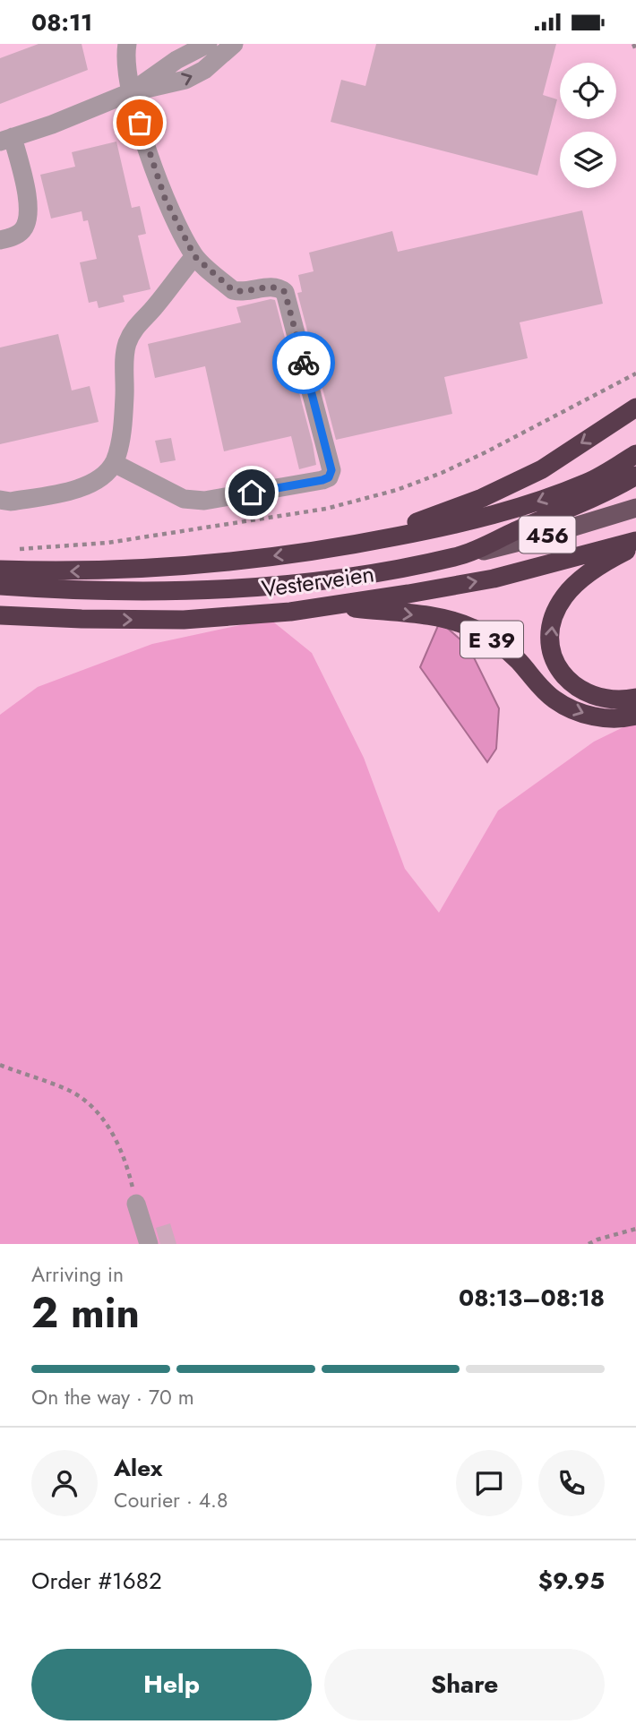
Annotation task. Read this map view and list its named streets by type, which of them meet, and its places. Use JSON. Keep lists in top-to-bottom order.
{
  "streets": {
    "highway": ["Vesterveien", "E 39"],
    "main road": ["456"]
  },
  "crossings": [
    ["Vesterveien", "E 39"]
  ],
  "page": {
    "status": "08:11",
    "heading": ["2 min", "Arriving in", "08:13–08:18"],
    "panel": [
      "Alex",
      "Courier · 4.8",
      "Order #1682",
      "$9.95"
    ],
    "bar": "On the way · 70 m",
    "buttons": ["Help", "Share"]
  }
}
